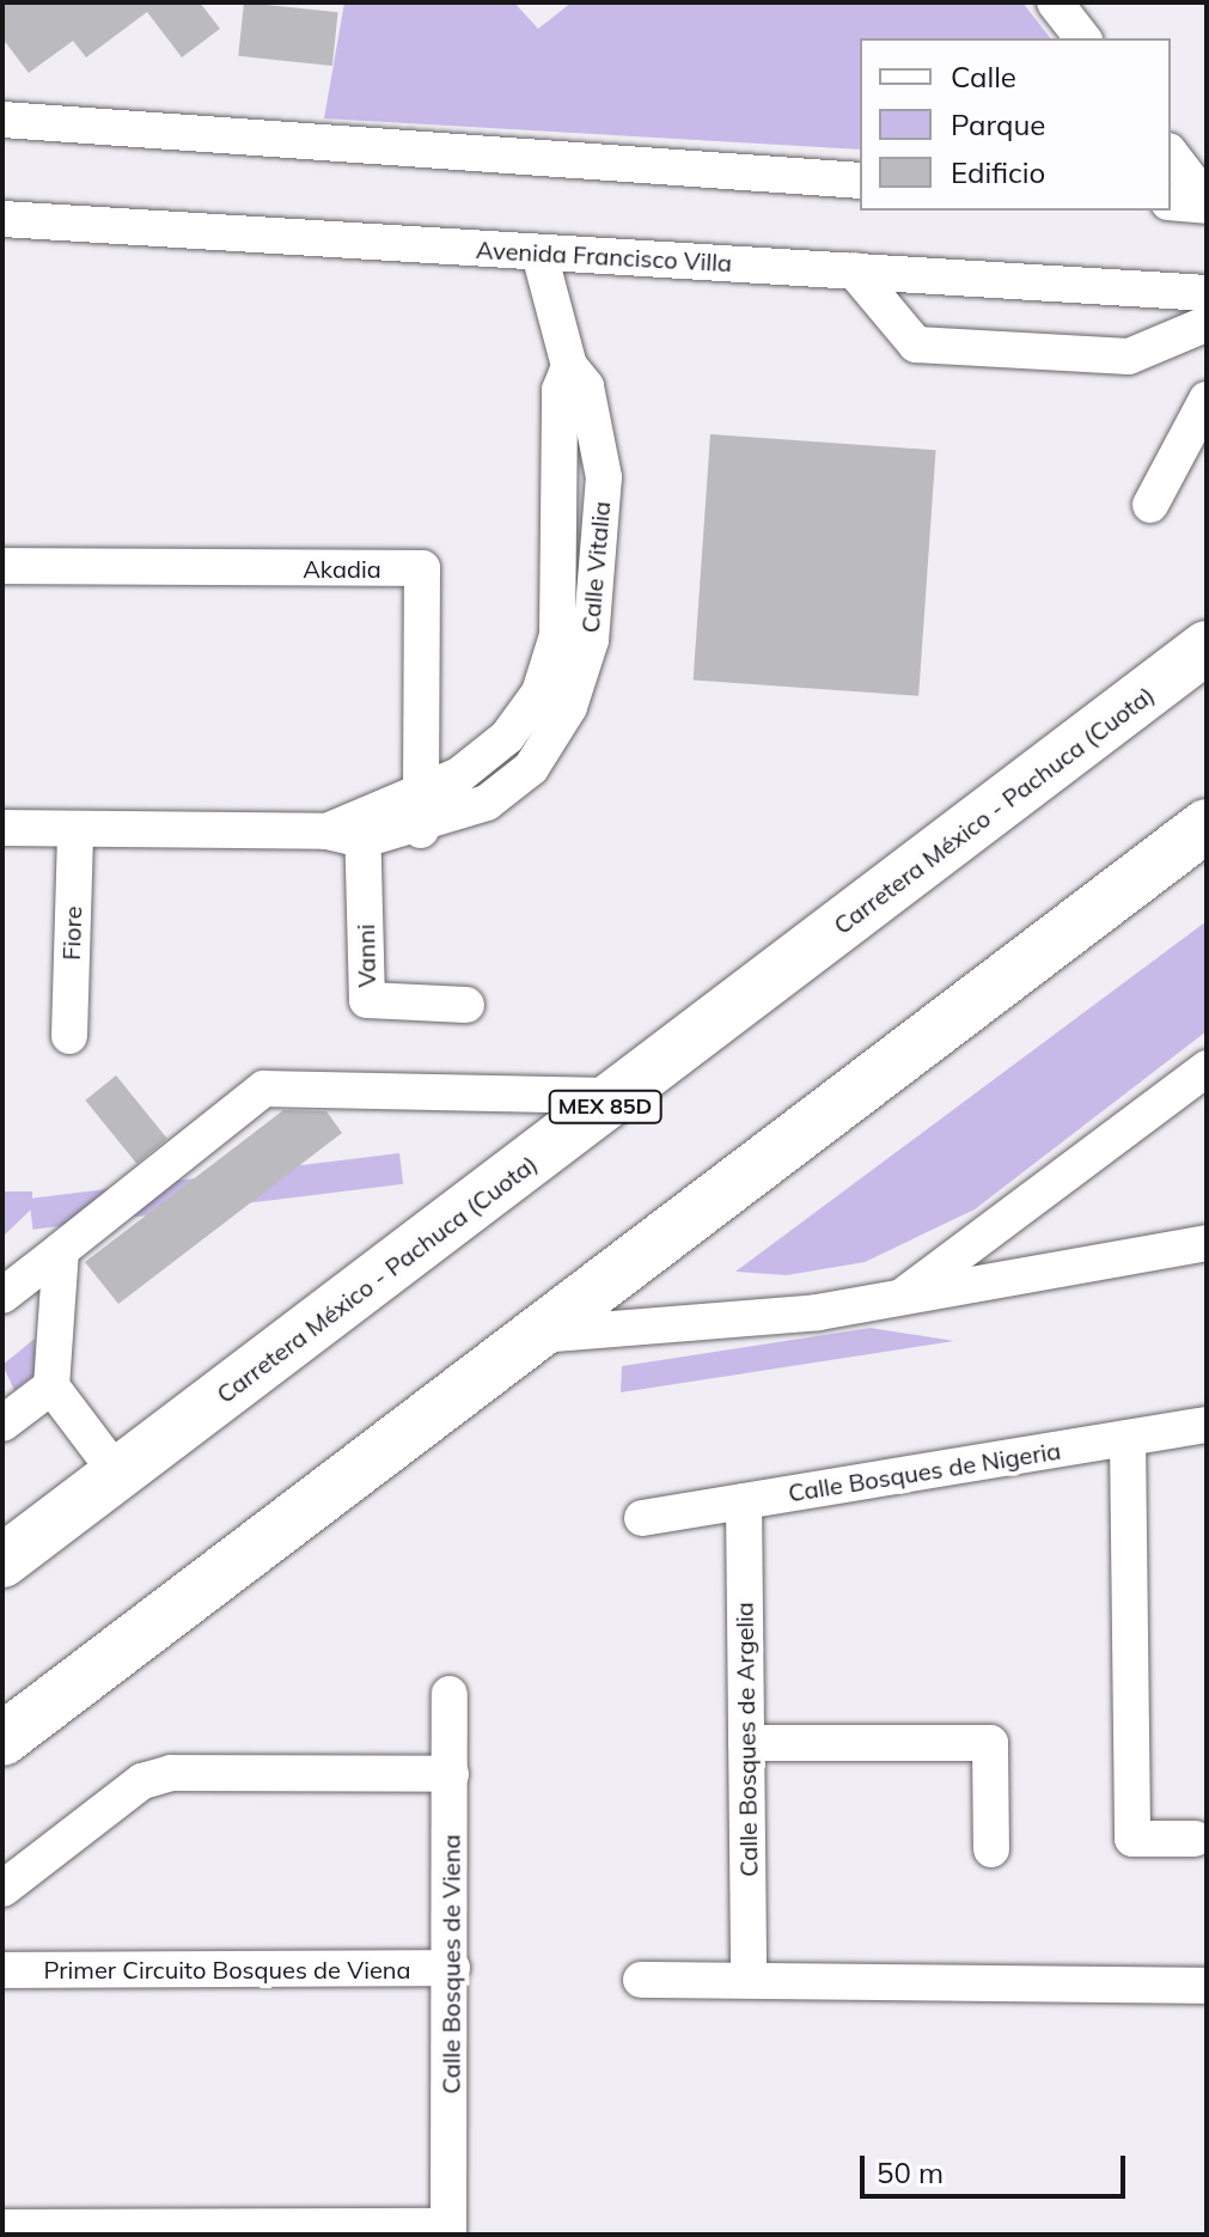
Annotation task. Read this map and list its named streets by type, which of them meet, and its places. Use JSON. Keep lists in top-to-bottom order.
{
  "streets": {
    "highway": ["Carretera México - Pachuca (Cuota)", "MEX 85D"],
    "street": [
      "Avenida Francisco Villa",
      "Calle Vitalia",
      "Akadia",
      "Fiore",
      "Vanni",
      "Calle Bosques de Nigeria",
      "Calle Bosques de Argelia",
      "Calle Bosques de Viena",
      "Primer Circuito Bosques de Viena"
    ]
  },
  "crossings": [
    ["Avenida Francisco Villa", "Calle Vitalia"],
    ["Calle Vitalia", "Akadia"],
    ["Calle Vitalia", "Fiore"],
    ["Calle Vitalia", "Vanni"],
    ["Calle Bosques de Nigeria", "Calle Bosques de Argelia"],
    ["Calle Bosques de Viena", "Primer Circuito Bosques de Viena"]
  ],
  "legend": ["Calle", "Parque", "Edificio"],
  "scale_bar": "50 m"
}
